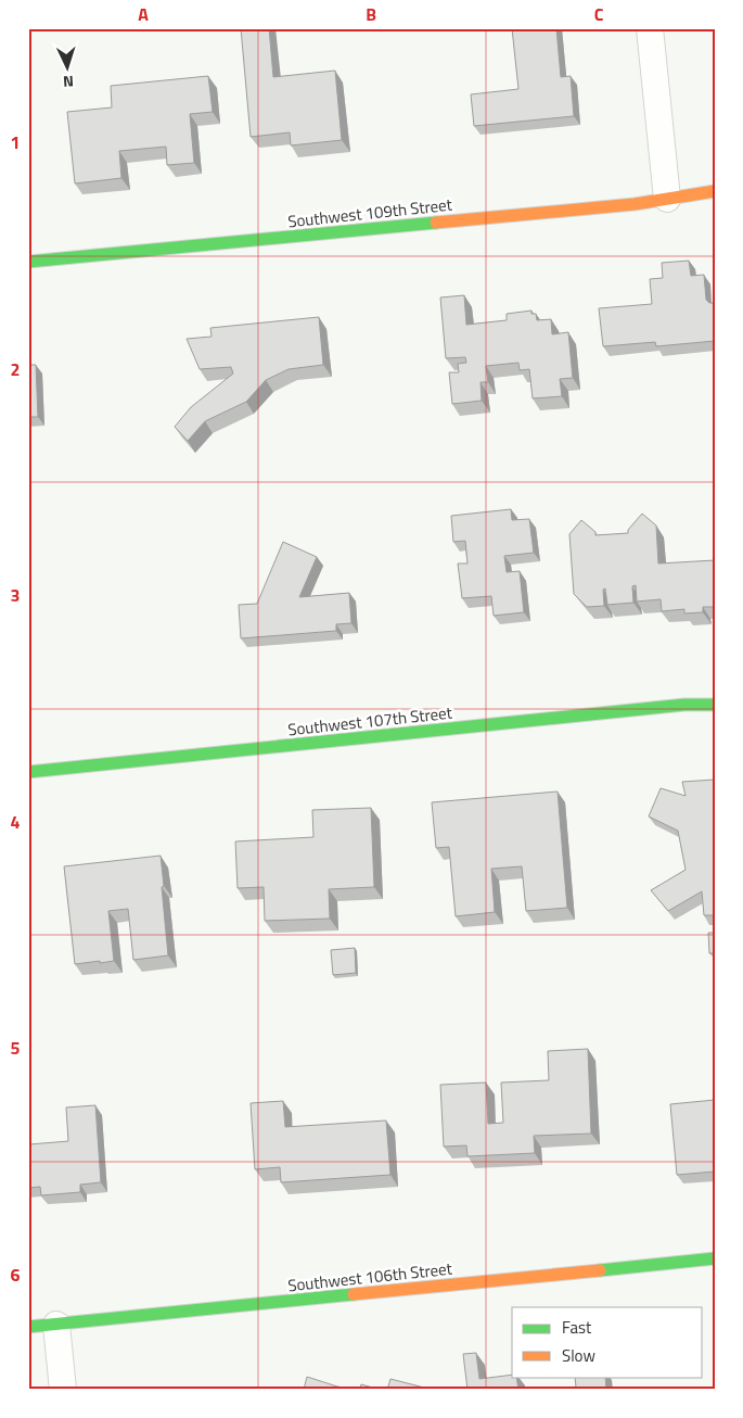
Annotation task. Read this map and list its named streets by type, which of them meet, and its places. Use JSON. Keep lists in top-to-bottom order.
{
  "streets": {
    "street": ["Southwest 109th Street", "Southwest 107th Street", "Southwest 106th Street"]
  },
  "legend": ["Fast", "Slow"],
  "north": "bottom",
  "grid": {
    "columns": ["A", "B", "C"],
    "rows": [
      "1",
      "2",
      "3",
      "4",
      "5",
      "6"
    ]
  }
}
